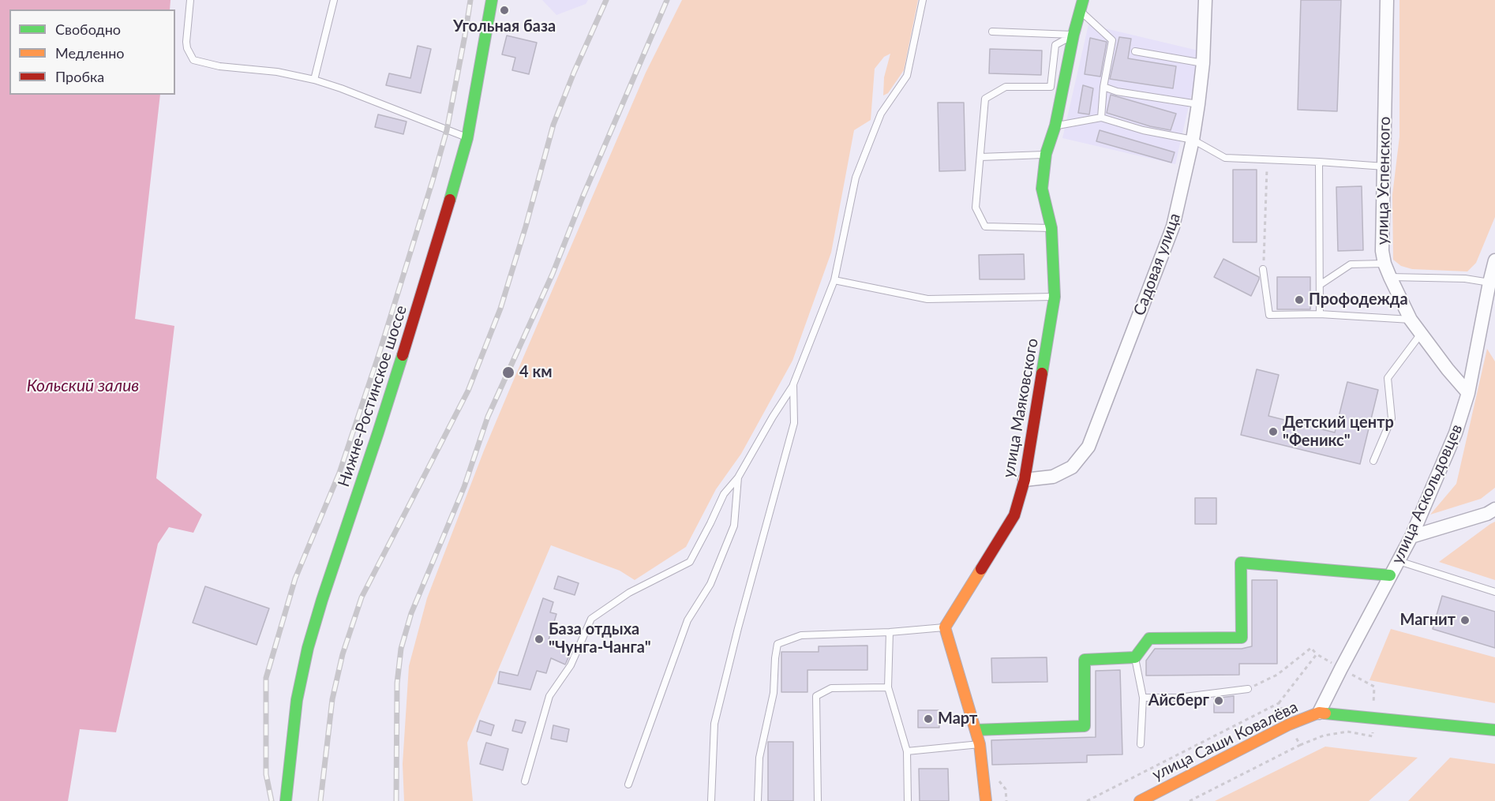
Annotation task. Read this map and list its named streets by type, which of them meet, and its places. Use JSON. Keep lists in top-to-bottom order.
{
  "streets": {
    "street": [
      "улица Успенского",
      "Садовая улица",
      "Нижне-Ростинское шоссе",
      "улица Маяковского",
      "улица Аскольдовцев",
      "улица Саши Ковалёва"
    ]
  },
  "crossings": [
    ["улица Успенского", "улица Аскольдовцев"],
    ["Садовая улица", "улица Маяковского"],
    ["улица Аскольдовцев", "улица Саши Ковалёва"]
  ],
  "water": ["Кольский залив"],
  "places": [
    "Угольная база",
    "Профодежда",
    "4 км",
    "Детский центр \"Феникс\"",
    "Магнит",
    "База отдыха \"Чунга-Чанга\"",
    "Айсберг",
    "Март"
  ],
  "legend": ["Свободно", "Медленно", "Пробка"]
}
